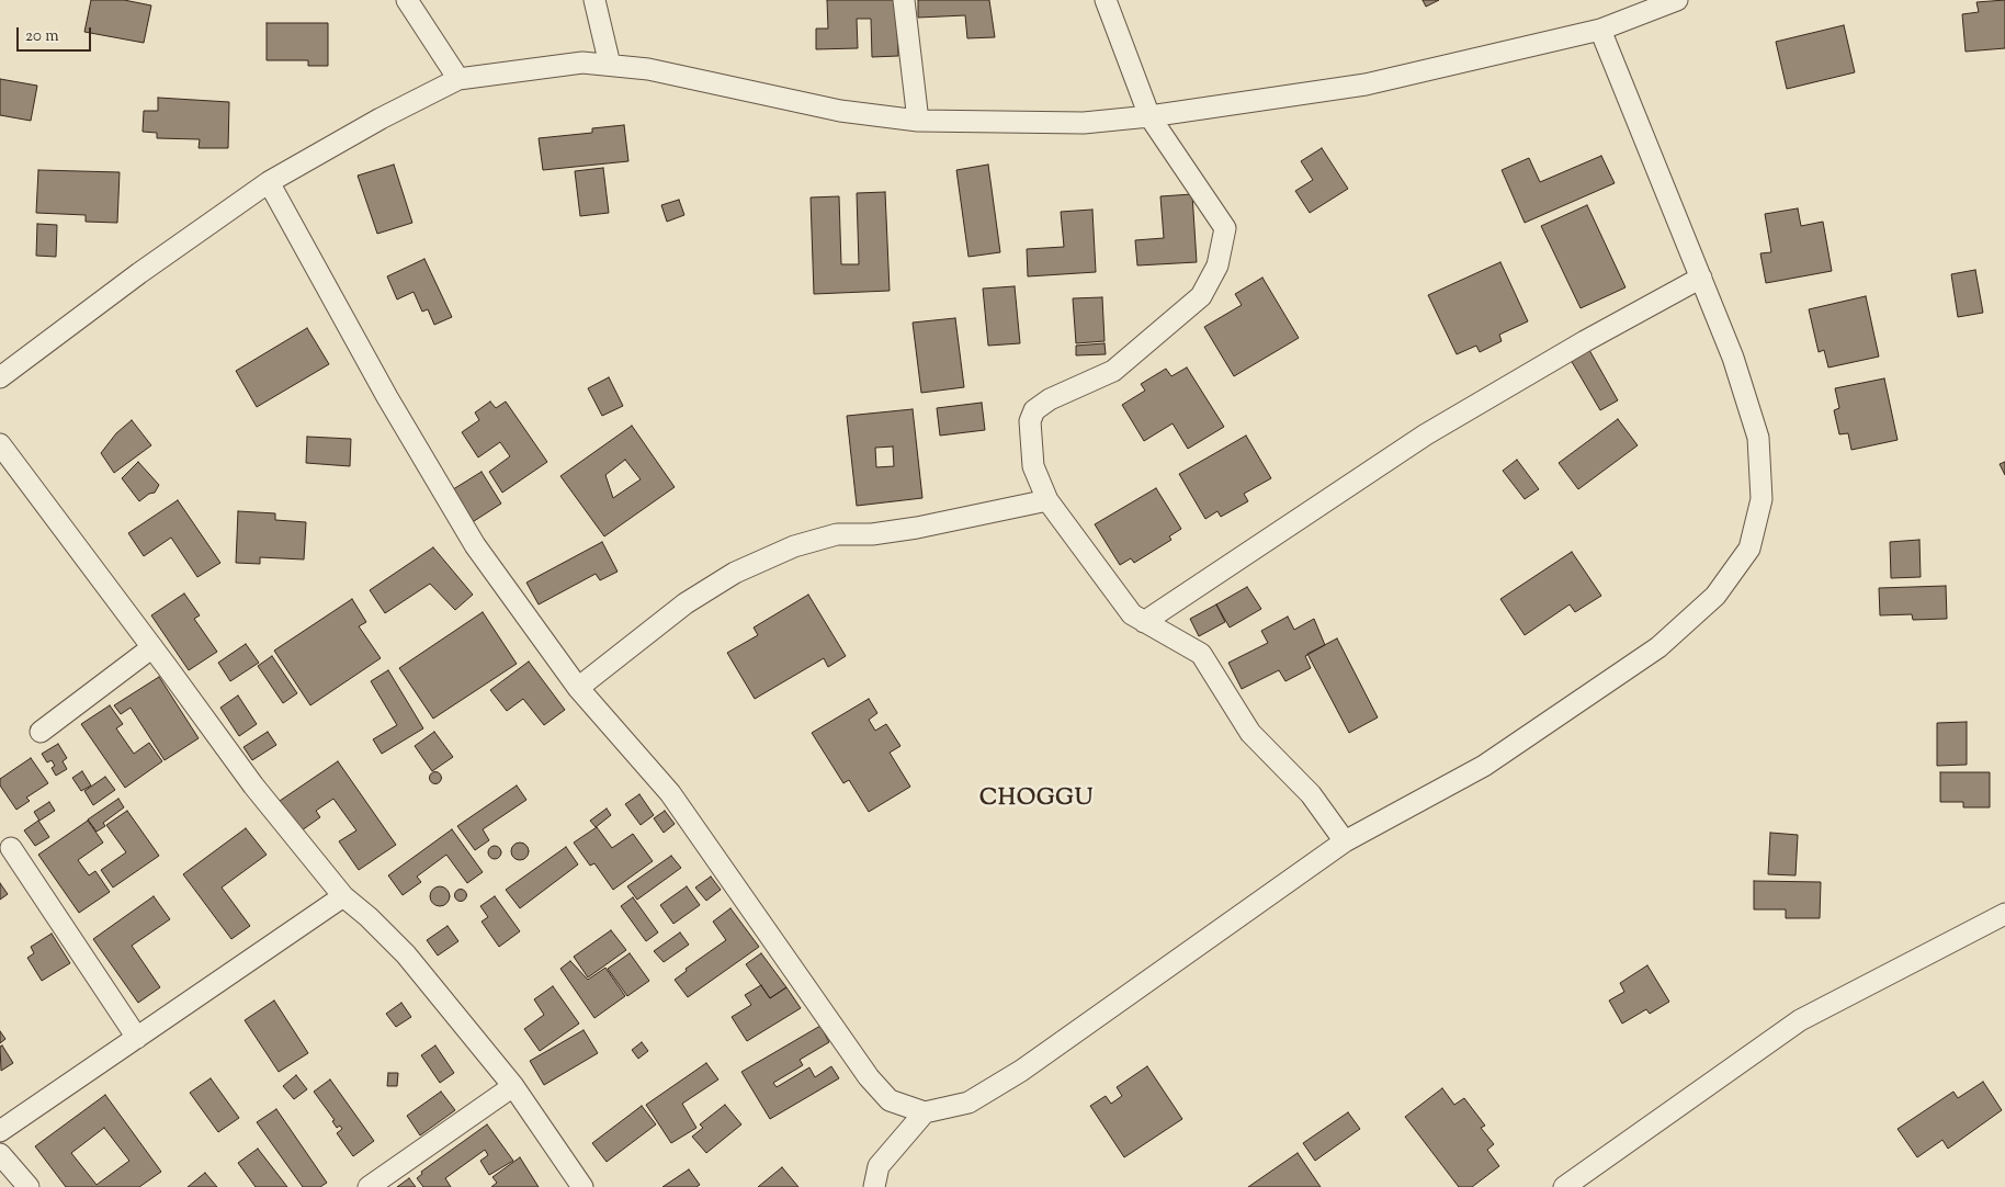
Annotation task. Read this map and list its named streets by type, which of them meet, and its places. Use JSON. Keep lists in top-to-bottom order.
{
  "districts": ["CHOGGU"],
  "scale_bar": "20 m"
}
